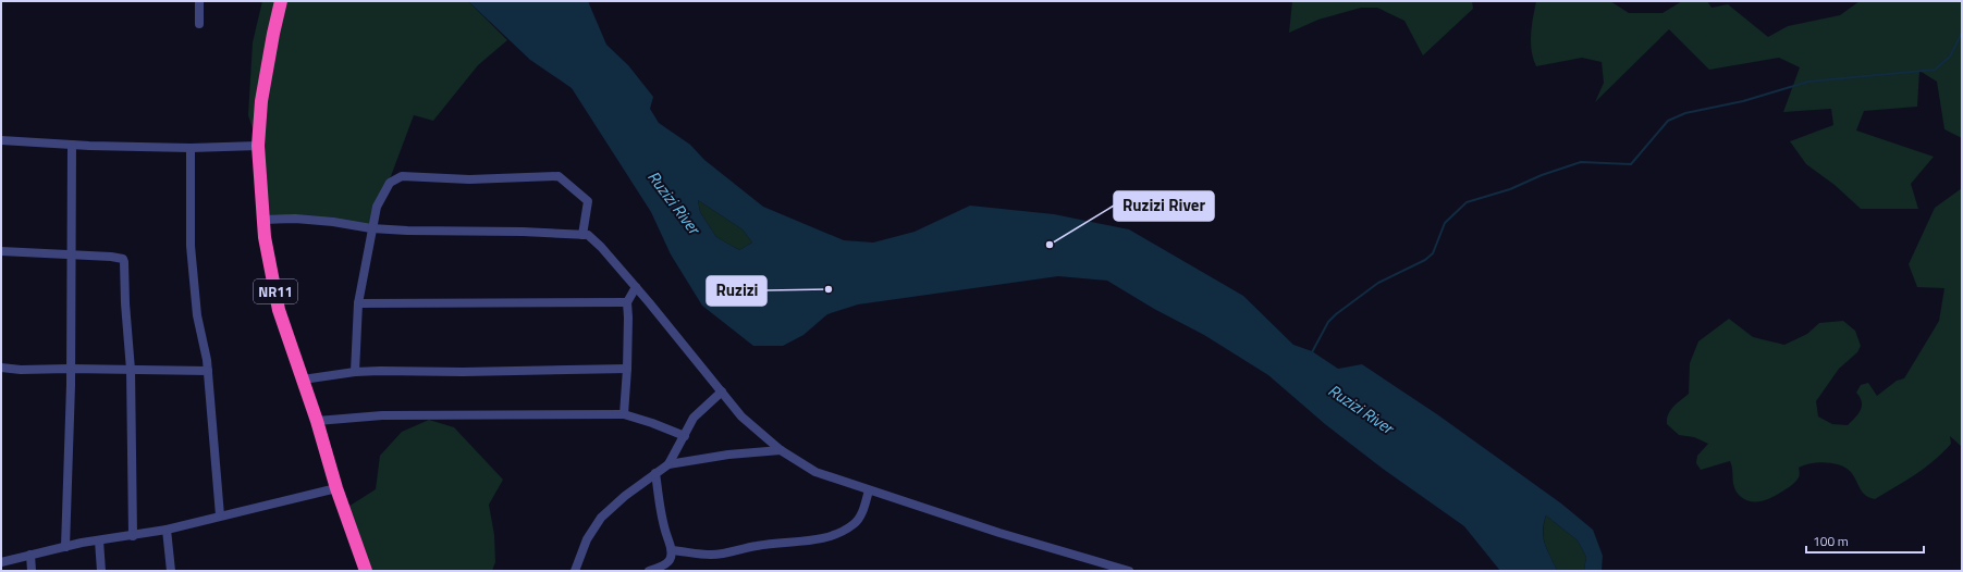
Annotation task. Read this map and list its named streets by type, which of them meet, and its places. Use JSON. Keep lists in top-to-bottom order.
{
  "streets": {
    "highway": ["NR11"]
  },
  "water": ["Ruzizi River"],
  "places": ["Ruzizi River", "Ruzizi"],
  "scale_bar": "100 m"
}
